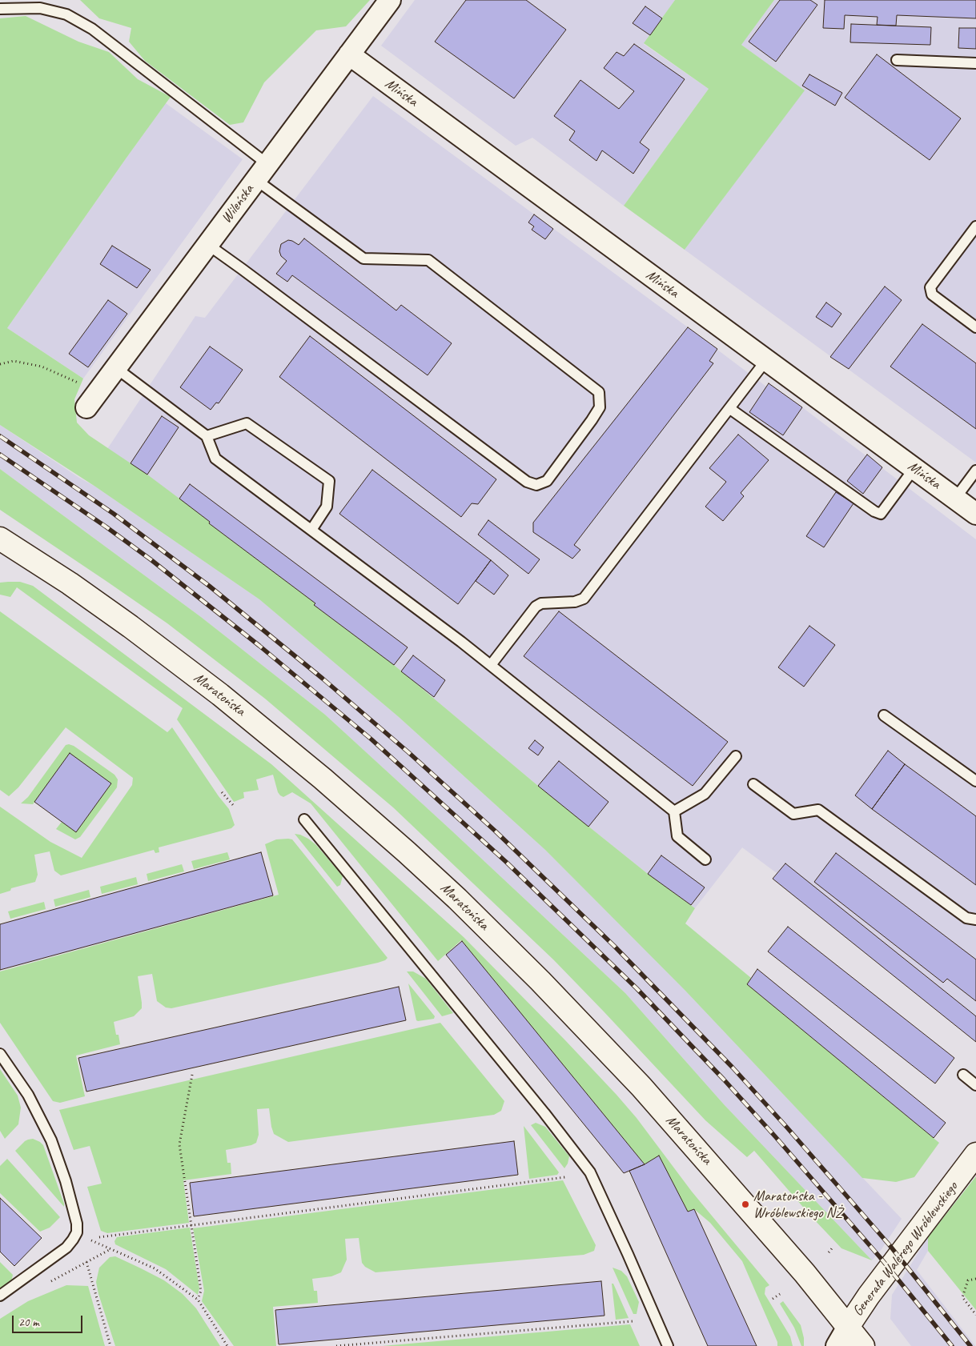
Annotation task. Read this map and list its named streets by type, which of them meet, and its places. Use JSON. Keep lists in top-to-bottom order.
{
  "streets": {
    "street": [
      "Mińska",
      "Wileńska",
      "Maratońska",
      "Generała Walerego Wróblewskiego"
    ]
  },
  "crossings": [
    ["Mińska", "Wileńska"],
    ["Maratońska", "Generała Walerego Wróblewskiego"]
  ],
  "places": ["Maratońska - Wróblewskiego NŻ"],
  "scale_bar": "20 m"
}
